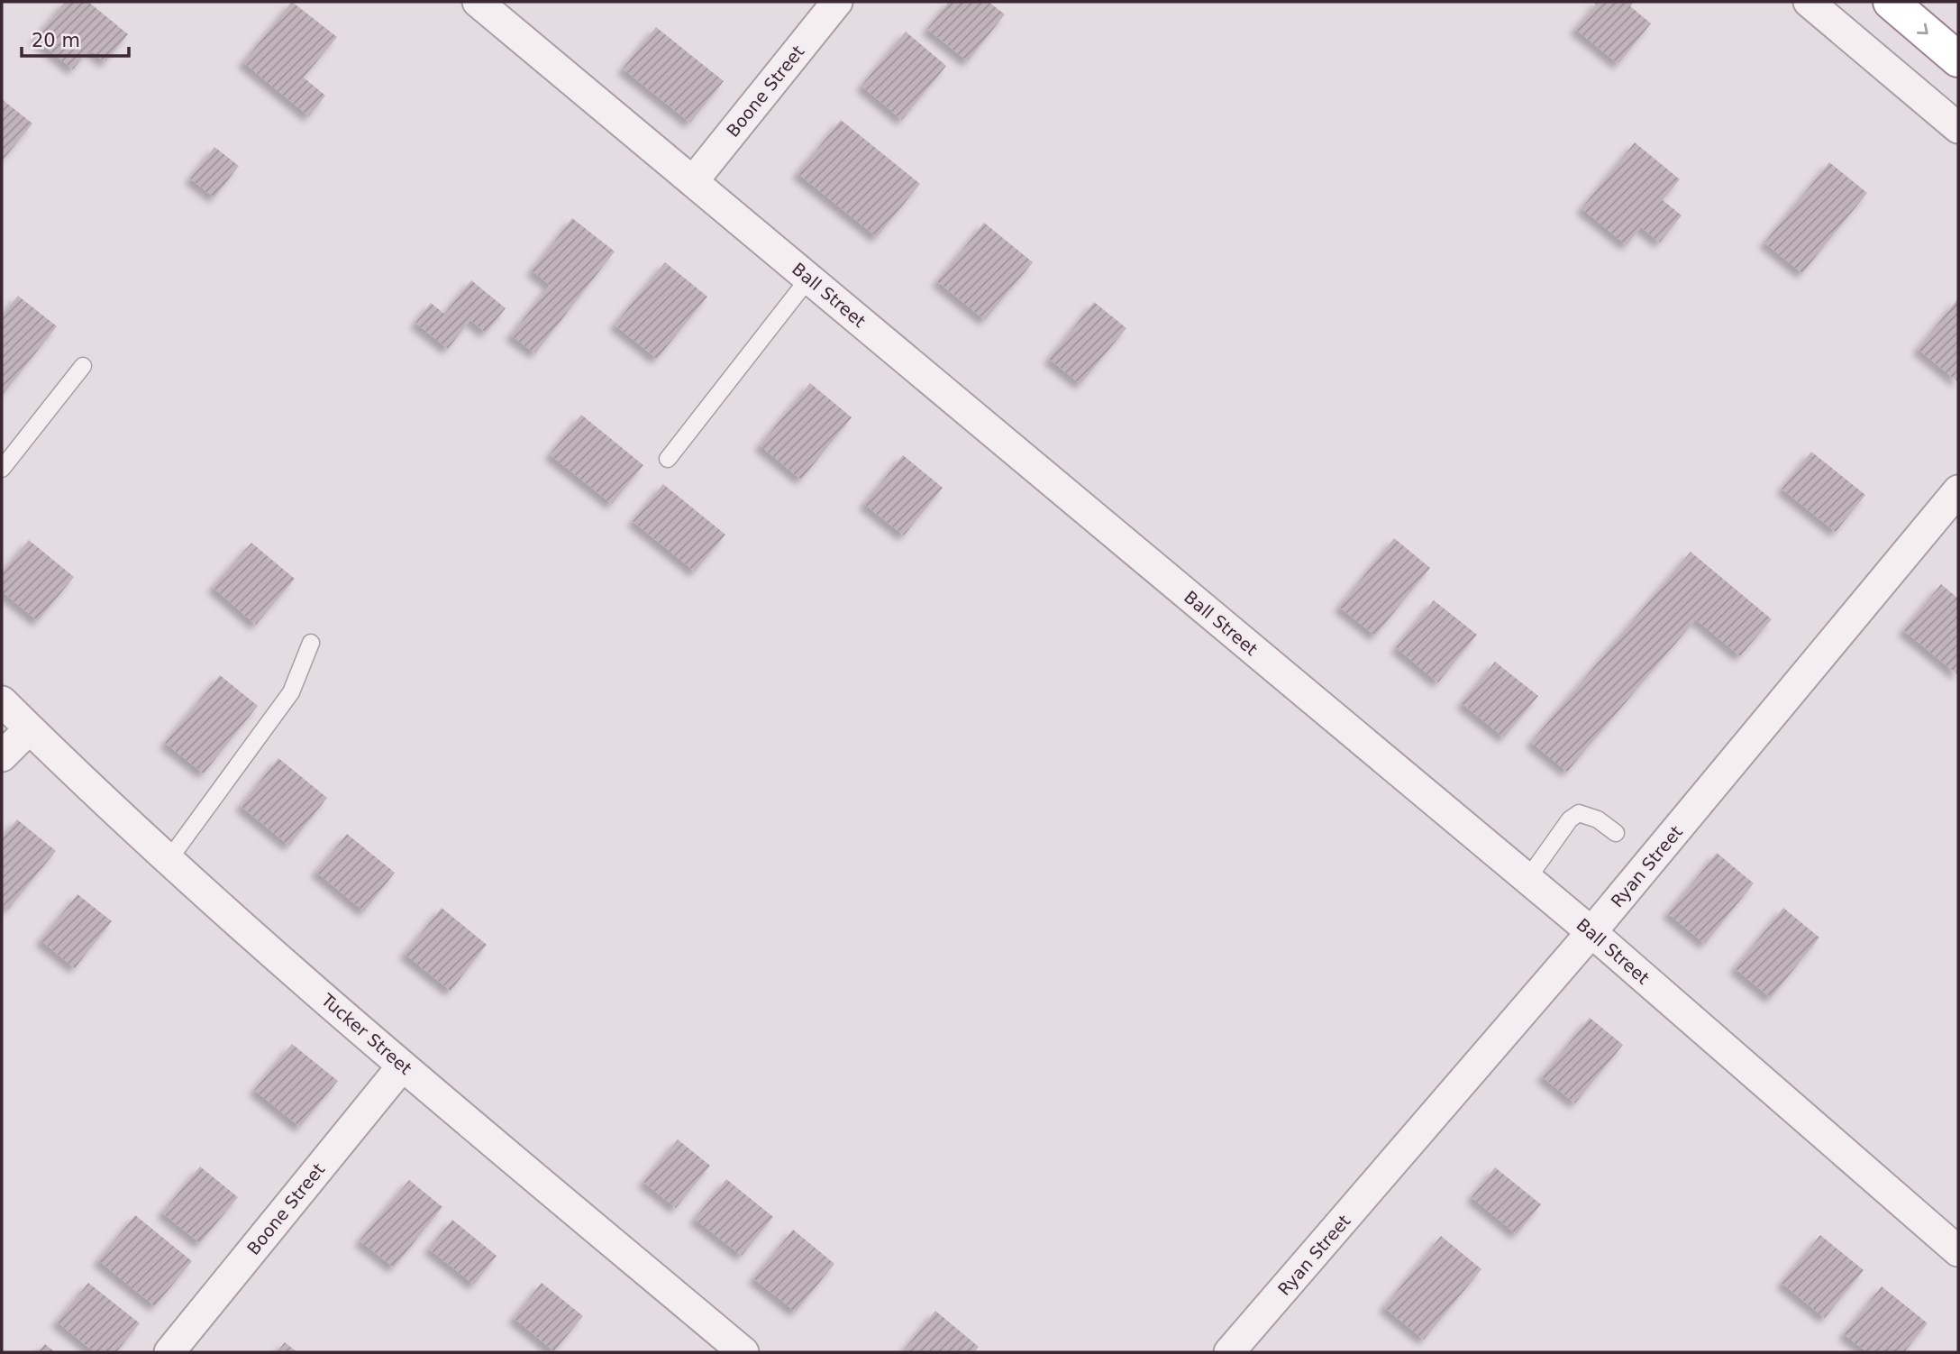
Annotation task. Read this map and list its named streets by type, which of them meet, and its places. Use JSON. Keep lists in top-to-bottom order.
{
  "streets": {
    "street": [
      "Boone Street",
      "Ball Street",
      "Ryan Street",
      "Tucker Street"
    ]
  },
  "crossings": [
    ["Boone Street", "Ball Street"],
    ["Boone Street", "Tucker Street"],
    ["Ball Street", "Ryan Street"]
  ],
  "scale_bar": "20 m"
}
